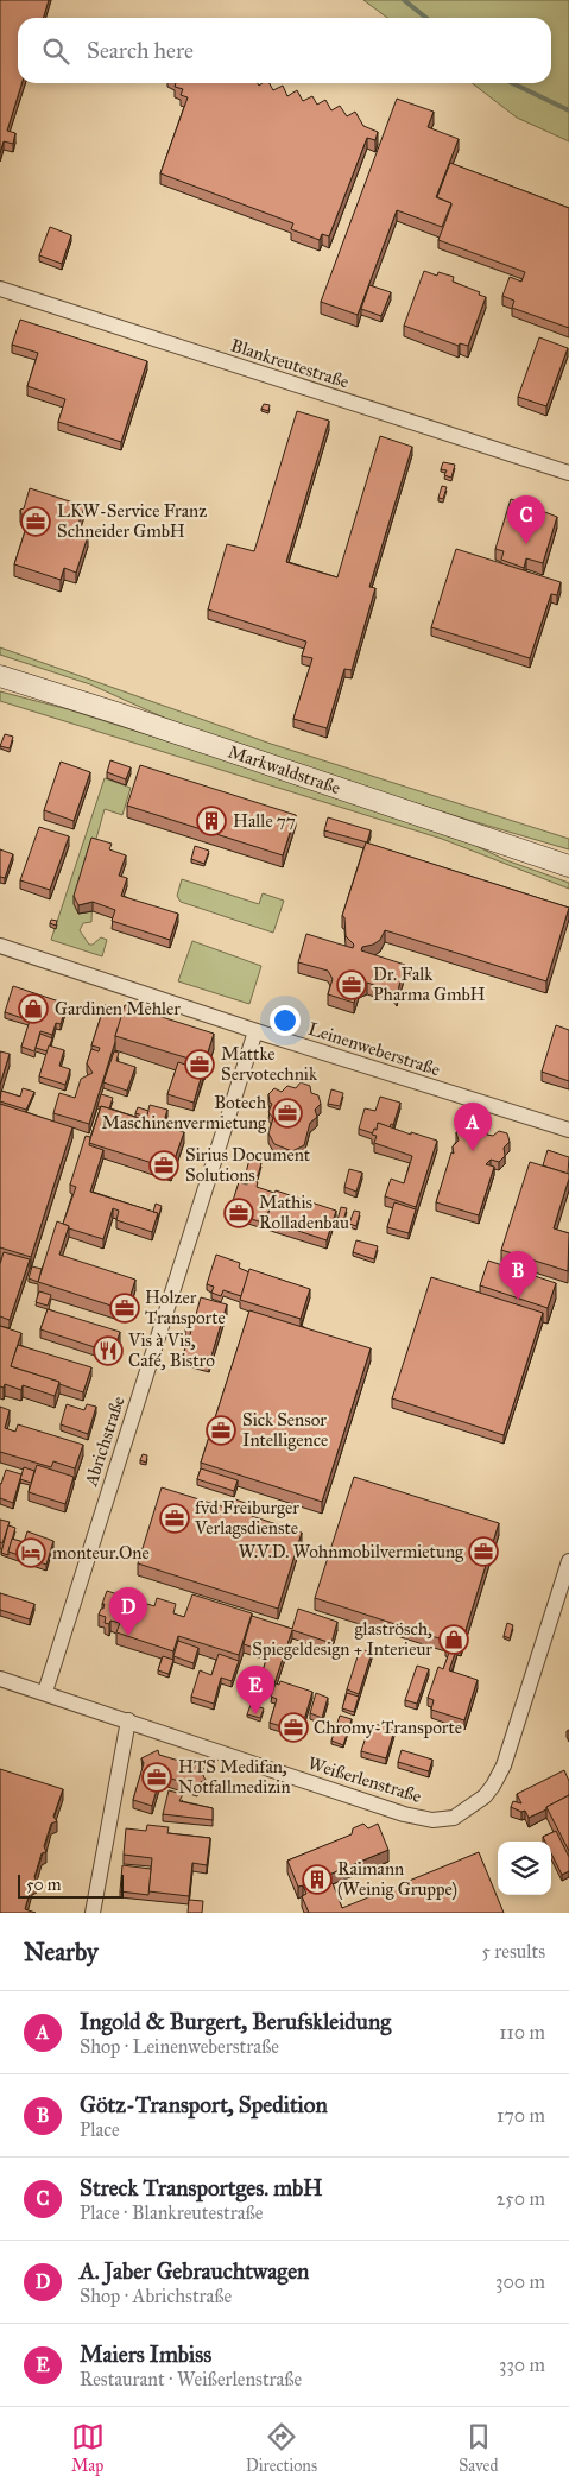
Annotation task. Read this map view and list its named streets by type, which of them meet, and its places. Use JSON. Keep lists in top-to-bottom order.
{
  "streets": {
    "main road": ["Markwaldstraße"],
    "street": [
      "Blankreutestraße",
      "Leinenweberstraße",
      "Abrichstraße",
      "Weißerlenstraße"
    ]
  },
  "crossings": [
    ["Leinenweberstraße", "Abrichstraße"],
    ["Abrichstraße", "Weißerlenstraße"]
  ],
  "places": {
    "office": [
      "LKW-Service Franz Schneider GmbH",
      "Dr. Falk Pharma GmbH",
      "Mattke Servotechnik",
      "Botech Maschinenvermietung",
      "Sirius Document Solutions",
      "Mathis Rolladenbau",
      "Holzer Transporte",
      "Sick Sensor Intelligence",
      "fvd Freiburger Verlagsdienste",
      "W.V.D. Wohnmobilvermietung",
      "Chromy-Transporte",
      "HTS Medifan, Notfallmedizin"
    ],
    "building": ["Halle 77", "Raimann (Weinig Gruppe)"],
    "shop": ["Gardinen Mehler", "glaströsch, Spiegeldesign + Interieur"],
    "restaurant": ["Vis à Vis, Café, Bistro"],
    "hotel": ["monteur.One"]
  },
  "scale_bar": "50 m",
  "page": {
    "search": "Search here",
    "pins": [
      "C",
      "A",
      "B",
      "D",
      "E"
    ],
    "scale": "50 m",
    "heading": ["Nearby", "5 results"],
    "list": [
      {
        "mark": "A",
        "name": "Ingold & Burgert, Berufskleidung",
        "note": "Shop · Leinenweberstraße",
        "value": "110 m"
      },
      {
        "mark": "B",
        "name": "Götz-Transport, Spedition",
        "note": "Place",
        "value": "170 m"
      },
      {
        "mark": "C",
        "name": "Streck Transportges. mbH",
        "note": "Place · Blankreutestraße",
        "value": "250 m"
      },
      {
        "mark": "D",
        "name": "A. Jaber Gebrauchtwagen",
        "note": "Shop · Abrichstraße",
        "value": "300 m"
      },
      {
        "mark": "E",
        "name": "Maiers Imbiss",
        "note": "Restaurant · Weißerlenstraße",
        "value": "330 m"
      }
    ],
    "nav": ["Map", "Directions", "Saved"]
  }
}
